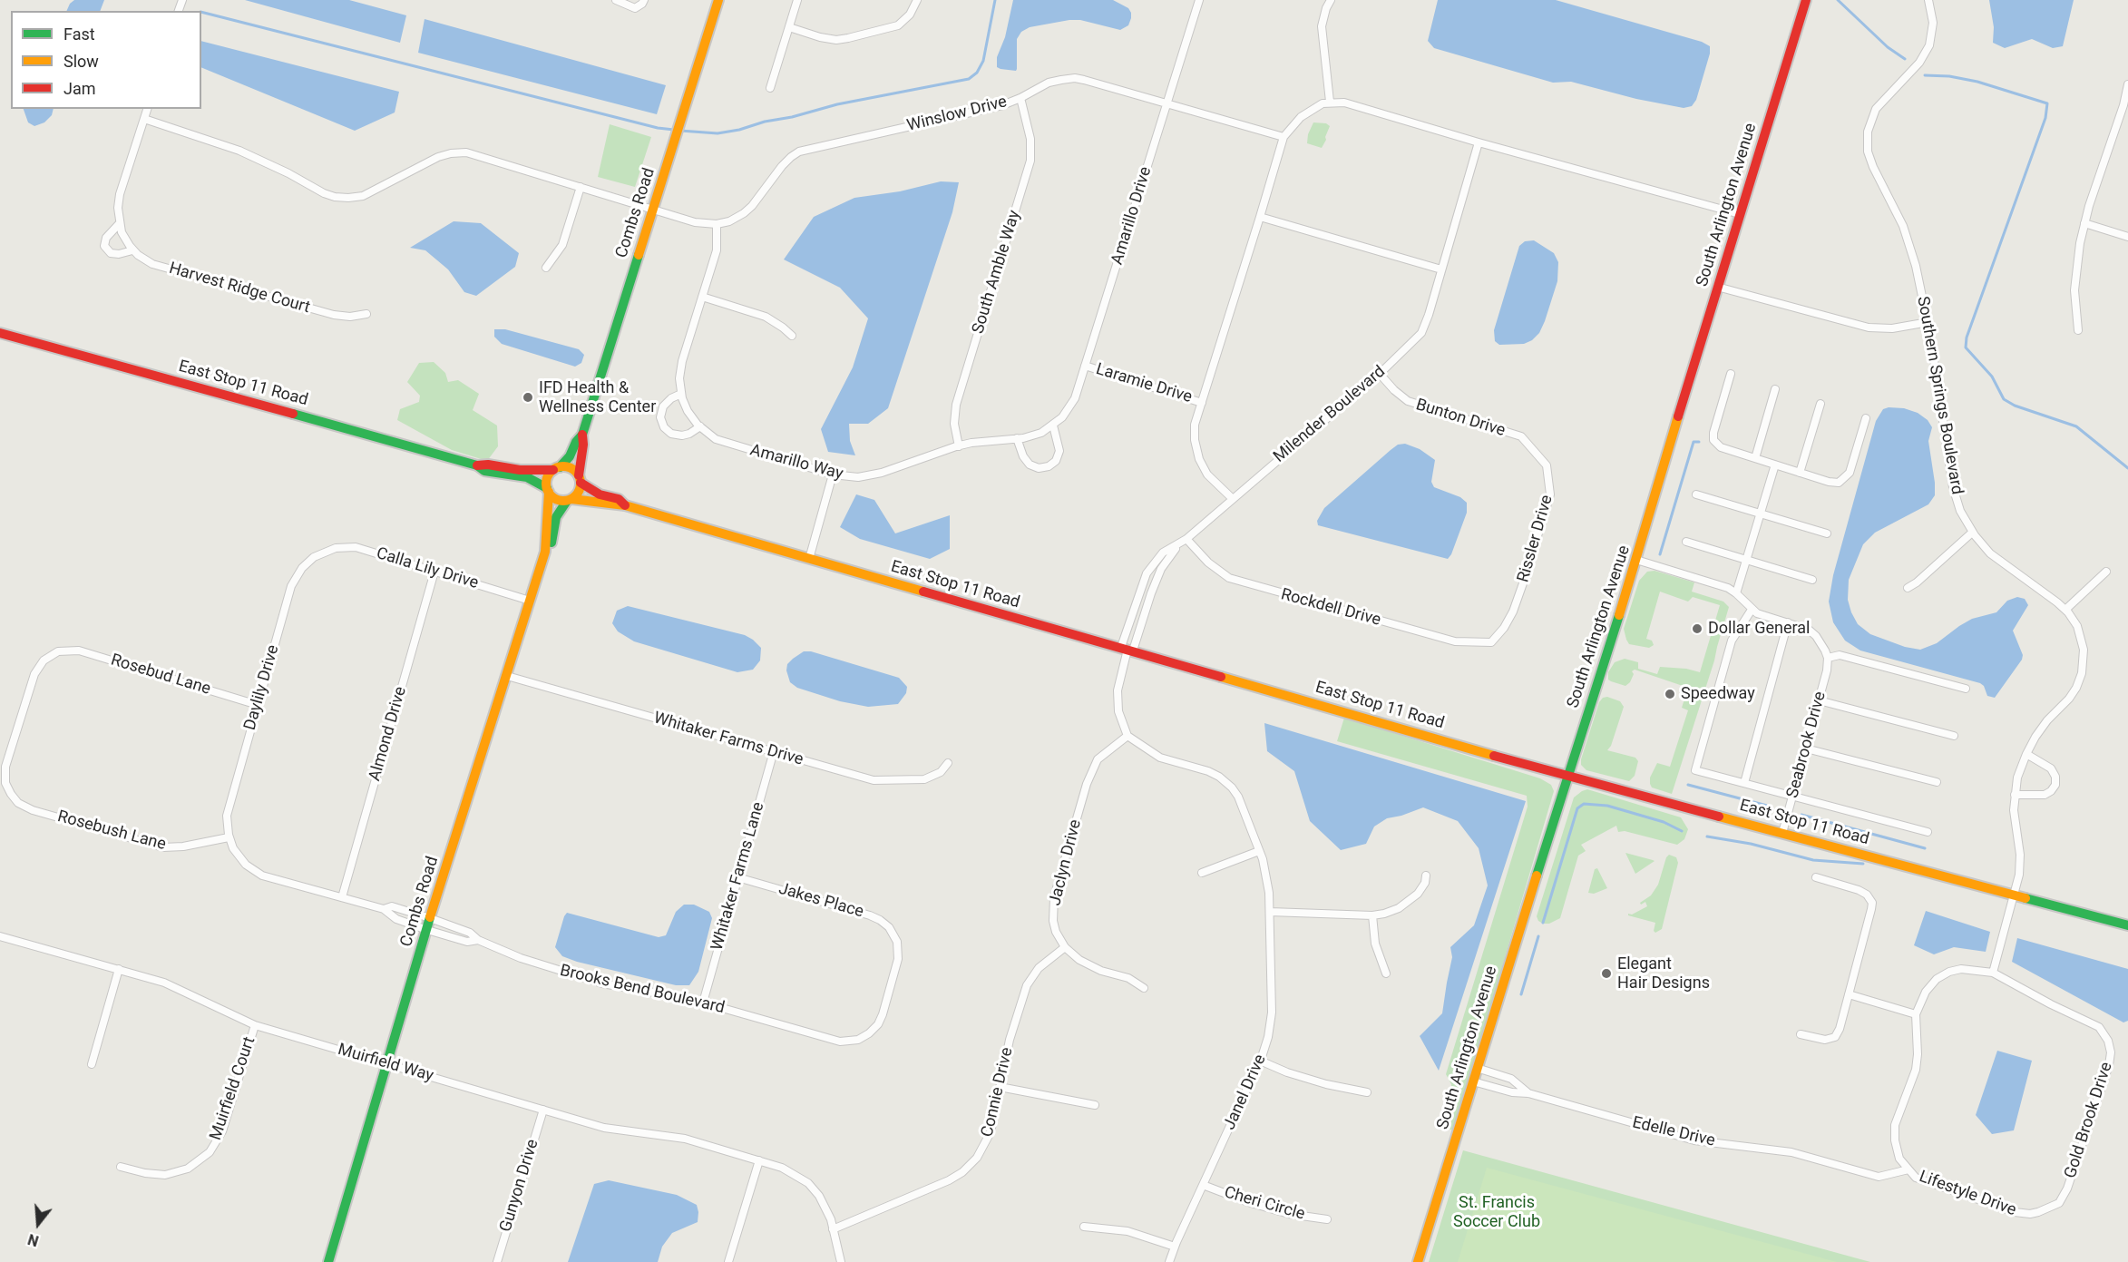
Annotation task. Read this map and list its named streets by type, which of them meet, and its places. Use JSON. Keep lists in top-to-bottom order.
{
  "streets": {
    "street": [
      "Winslow Drive",
      "South Arlington Avenue",
      "Combs Road",
      "Amarillo Drive",
      "South Amble Way",
      "Harvest Ridge Court",
      "East Stop 11 Road",
      "Laramie Drive",
      "Southern Springs Boulevard",
      "Milender Boulevard",
      "Bunton Drive",
      "Amarillo Way",
      "Rissler Drive",
      "Calla Lily Drive",
      "Rockdell Drive",
      "Rosebud Lane",
      "Daylily Drive",
      "Almond Drive",
      "Whitaker Farms Drive",
      "Seabrook Drive",
      "Rosebush Lane",
      "Jaclyn Drive",
      "Whitaker Farms Lane",
      "Jakes Place",
      "Brooks Bend Boulevard",
      "Muirfield Way",
      "Muirfield Court",
      "Connie Drive",
      "Janel Drive",
      "Gold Brook Drive",
      "Edelle Drive",
      "Gunyon Drive",
      "Lifestyle Drive",
      "Cheri Circle"
    ]
  },
  "crossings": [
    ["Winslow Drive", "Combs Road"],
    ["Winslow Drive", "Amarillo Drive"],
    ["Winslow Drive", "South Amble Way"],
    ["Winslow Drive", "Amarillo Way"],
    ["South Arlington Avenue", "East Stop 11 Road"],
    ["South Arlington Avenue", "Edelle Drive"],
    ["Combs Road", "East Stop 11 Road"],
    ["Combs Road", "Calla Lily Drive"],
    ["Combs Road", "Whitaker Farms Drive"],
    ["Combs Road", "Brooks Bend Boulevard"],
    ["Combs Road", "Muirfield Way"],
    ["Amarillo Drive", "Laramie Drive"],
    ["Amarillo Drive", "Amarillo Way"],
    ["South Amble Way", "Amarillo Way"],
    ["East Stop 11 Road", "Southern Springs Boulevard"],
    ["East Stop 11 Road", "Milender Boulevard"],
    ["East Stop 11 Road", "Seabrook Drive"],
    ["Southern Springs Boulevard", "Gold Brook Drive"],
    ["Milender Boulevard", "Bunton Drive"],
    ["Milender Boulevard", "Rockdell Drive"],
    ["Bunton Drive", "Rissler Drive"],
    ["Rissler Drive", "Rockdell Drive"],
    ["Calla Lily Drive", "Daylily Drive"],
    ["Calla Lily Drive", "Almond Drive"],
    ["Rosebud Lane", "Daylily Drive"],
    ["Rosebud Lane", "Rosebush Lane"],
    ["Daylily Drive", "Rosebush Lane"],
    ["Whitaker Farms Drive", "Whitaker Farms Lane"],
    ["Jaclyn Drive", "Connie Drive"],
    ["Whitaker Farms Lane", "Jakes Place"],
    ["Whitaker Farms Lane", "Brooks Bend Boulevard"],
    ["Jakes Place", "Brooks Bend Boulevard"],
    ["Muirfield Way", "Muirfield Court"],
    ["Muirfield Way", "Connie Drive"],
    ["Muirfield Way", "Gunyon Drive"],
    ["Janel Drive", "Cheri Circle"],
    ["Gold Brook Drive", "Lifestyle Drive"],
    ["Edelle Drive", "Lifestyle Drive"]
  ],
  "parks": ["St. Francis Soccer Club"],
  "places": [
    "IFD Health & Wellness Center",
    "Dollar General",
    "Speedway",
    "Elegant Hair Designs"
  ],
  "legend": ["Fast", "Slow", "Jam"],
  "north": "bottom"
}
